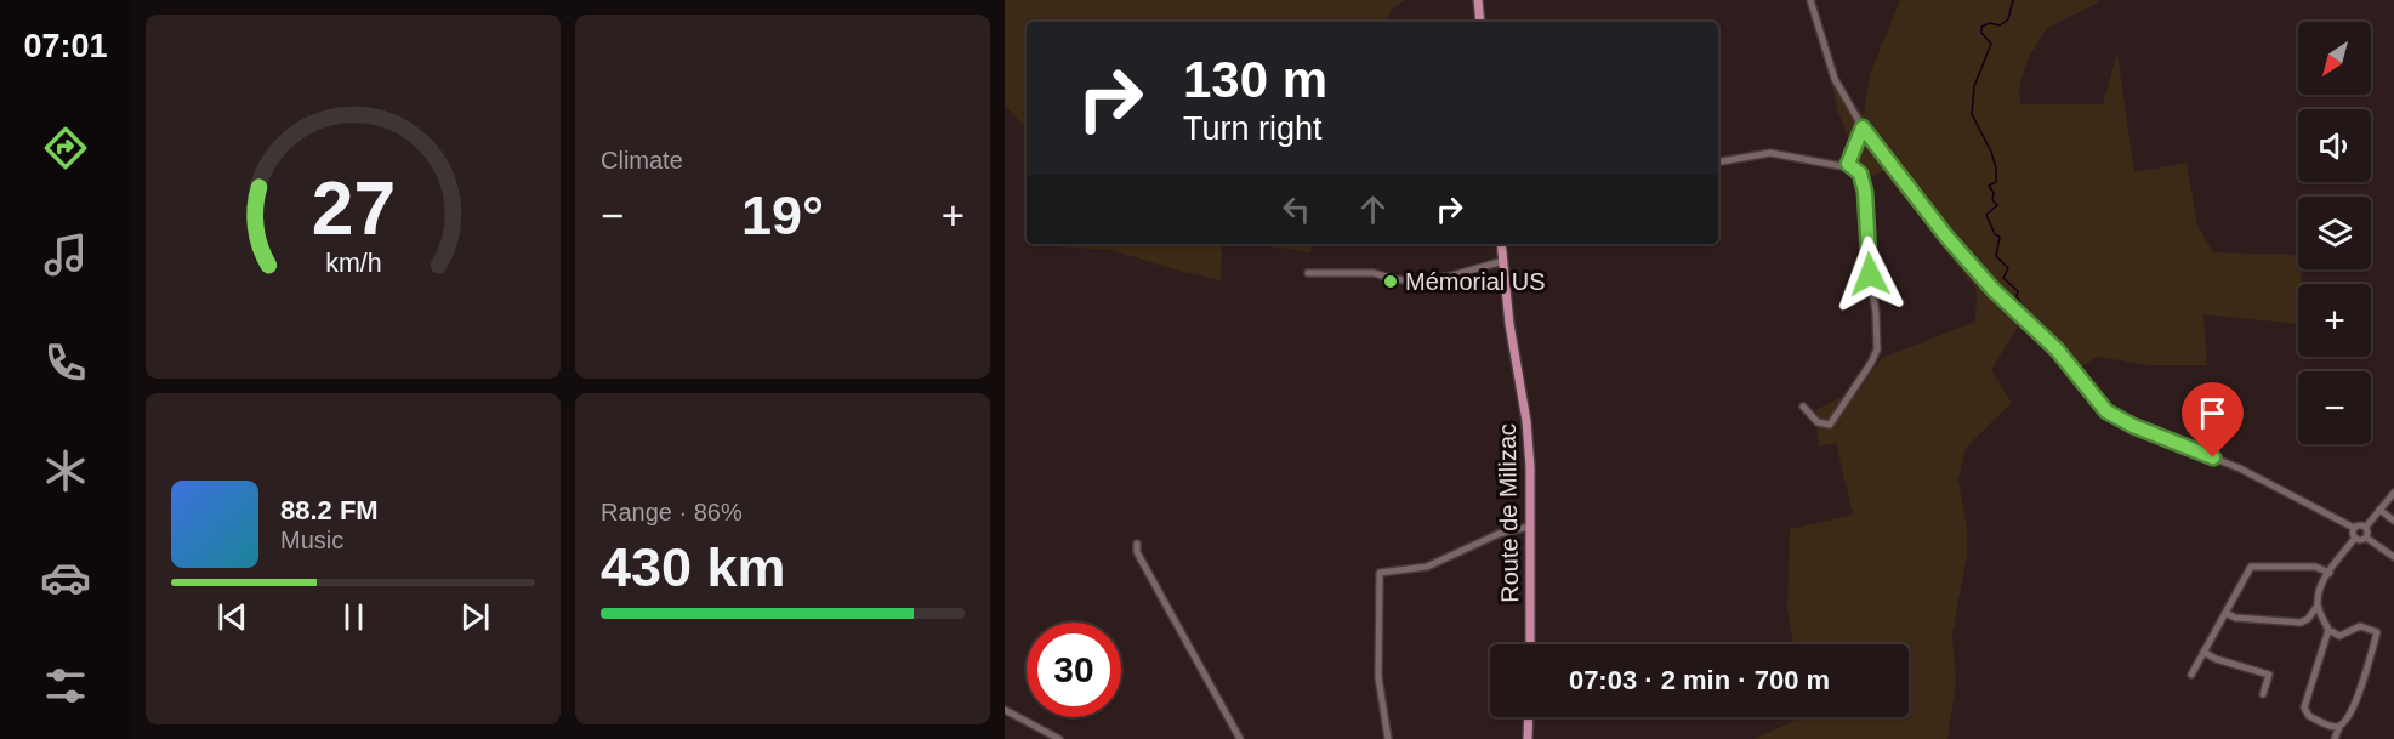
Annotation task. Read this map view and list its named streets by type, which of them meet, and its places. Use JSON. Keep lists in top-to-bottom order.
{
  "streets": {
    "main road": ["Route de Milizac"]
  },
  "places": ["Mémorial US"],
  "north": "bottom left",
  "page": {
    "tabs": "07:01",
    "tile": [
      "Climate",
      ["Range · 86%", "430 km"]
    ],
    "map_buttons": ["+", "−"],
    "turn": ["130 m", "Turn right"],
    "heat": ["−", "19°", "+"],
    "song": ["88.2 FM", "Music"],
    "limit": "30",
    "trip": "07:03 · 2 min · 700 m",
    "gauge": ["27", "km/h"]
  }
}
